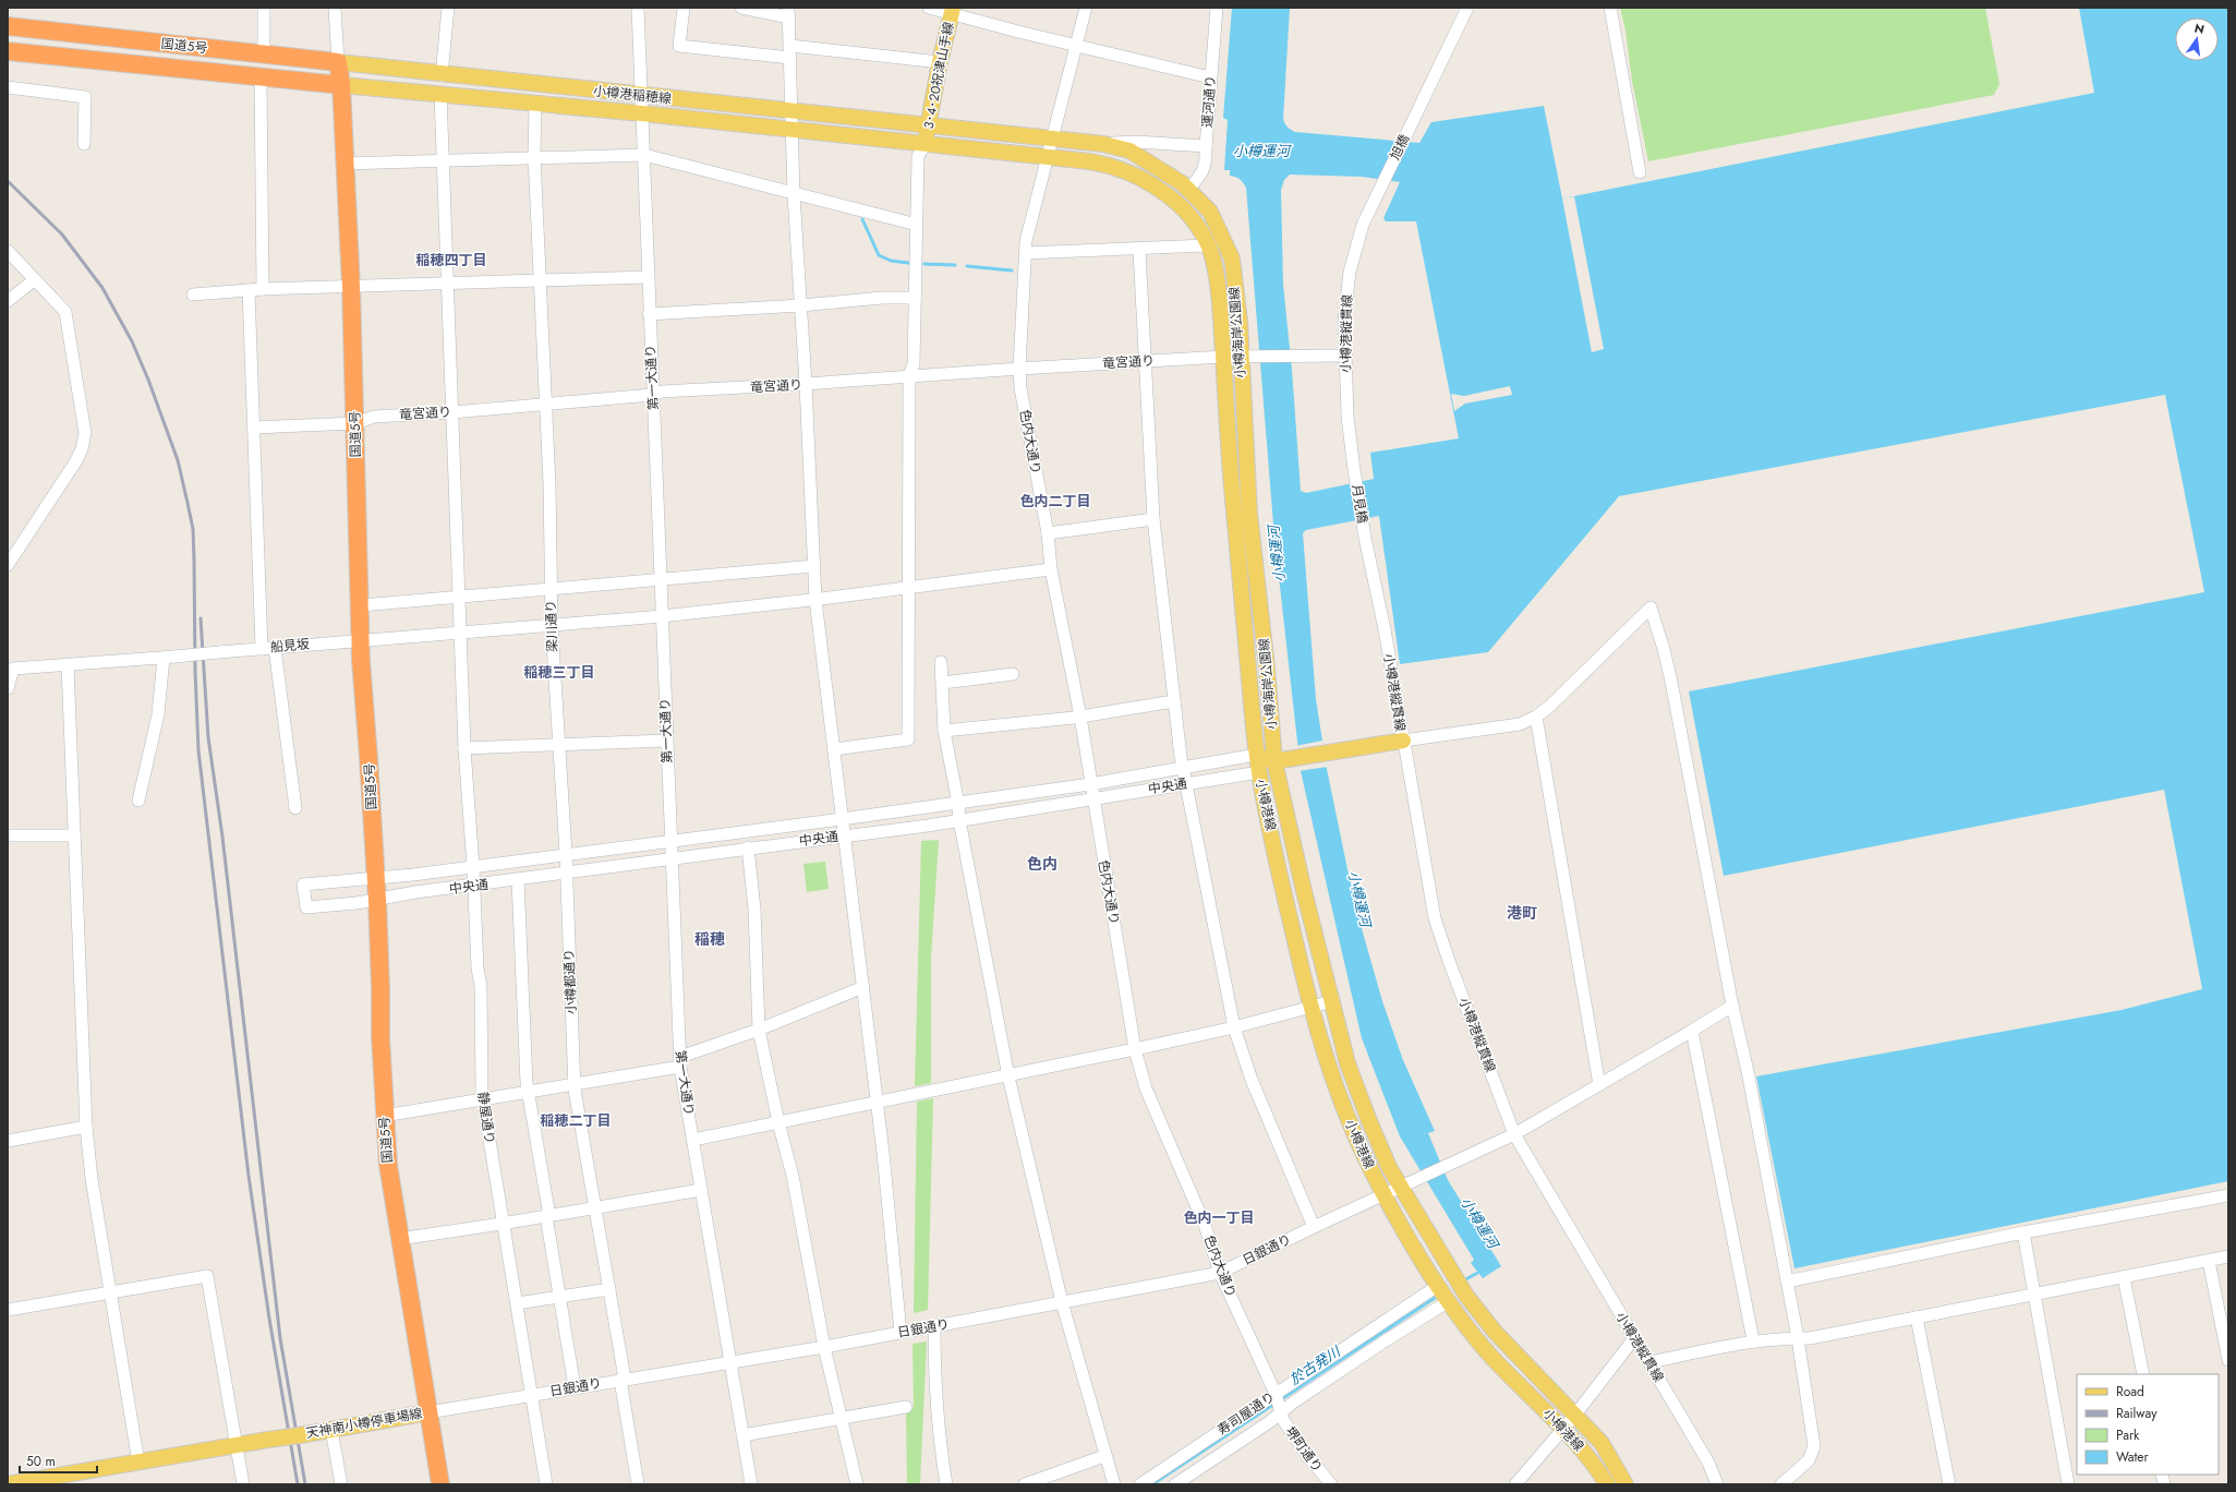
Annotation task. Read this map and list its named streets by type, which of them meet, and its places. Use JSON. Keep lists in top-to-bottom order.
{
  "streets": {
    "highway": ["国道5号"],
    "main road": [
      "3･4･20祝津山手線",
      "小樽港稲穂線",
      "小樽海岸公園線",
      "小樽港線",
      "天神南小樽停車場線"
    ],
    "street": [
      "運河通り",
      "旭橋",
      "小樽港縦貫線",
      "竜宮通り",
      "第一大通り",
      "色内大通り",
      "月見橋",
      "梁川通り",
      "船見坂",
      "中央通",
      "小樽都通り",
      "静屋通り",
      "日銀通り",
      "寿司屋通り",
      "堺町通り"
    ]
  },
  "crossings": [
    ["国道5号", "小樽港稲穂線"],
    ["国道5号", "竜宮通り"],
    ["国道5号", "船見坂"],
    ["国道5号", "中央通"],
    ["国道5号", "日銀通り"],
    ["国道5号", "天神南小樽停車場線"],
    ["3･4･20祝津山手線", "小樽港稲穂線"],
    ["3･4･20祝津山手線", "小樽海岸公園線"],
    ["小樽港稲穂線", "小樽海岸公園線"],
    ["小樽港稲穂線", "第一大通り"],
    ["小樽港稲穂線", "梁川通り"],
    ["小樽港稲穂線", "静屋通り"],
    ["運河通り", "小樽海岸公園線"],
    ["旭橋", "小樽港縦貫線"],
    ["小樽海岸公園線", "竜宮通り"],
    ["小樽海岸公園線", "色内大通り"],
    ["小樽海岸公園線", "中央通"],
    ["小樽海岸公園線", "小樽港線"],
    ["小樽港縦貫線", "竜宮通り"],
    ["小樽港縦貫線", "月見橋"],
    ["小樽港縦貫線", "小樽港線"],
    ["小樽港縦貫線", "日銀通り"],
    ["竜宮通り", "第一大通り"],
    ["竜宮通り", "色内大通り"],
    ["竜宮通り", "梁川通り"],
    ["竜宮通り", "静屋通り"],
    ["第一大通り", "船見坂"],
    ["第一大通り", "中央通"],
    ["第一大通り", "日銀通り"],
    ["色内大通り", "船見坂"],
    ["色内大通り", "中央通"],
    ["色内大通り", "日銀通り"],
    ["色内大通り", "寿司屋通り"],
    ["色内大通り", "堺町通り"],
    ["梁川通り", "船見坂"],
    ["梁川通り", "中央通"],
    ["梁川通り", "小樽都通り"],
    ["船見坂", "静屋通り"],
    ["中央通", "小樽港線"],
    ["中央通", "小樽都通り"],
    ["中央通", "静屋通り"],
    ["小樽港線", "日銀通り"],
    ["小樽港線", "寿司屋通り"],
    ["小樽都通り", "日銀通り"],
    ["静屋通り", "日銀通り"],
    ["日銀通り", "天神南小樽停車場線"],
    ["寿司屋通り", "堺町通り"]
  ],
  "districts": [
    "稲穂四丁目",
    "色内二丁目",
    "稲穂三丁目",
    "色内",
    "港町",
    "稲穂",
    "稲穂二丁目",
    "色内一丁目"
  ],
  "water": ["小樽運河", "於古発川"],
  "legend": [
    "Road",
    "Railway",
    "Park",
    "Water"
  ],
  "scale_bar": "50 m",
  "north": "top"
}
